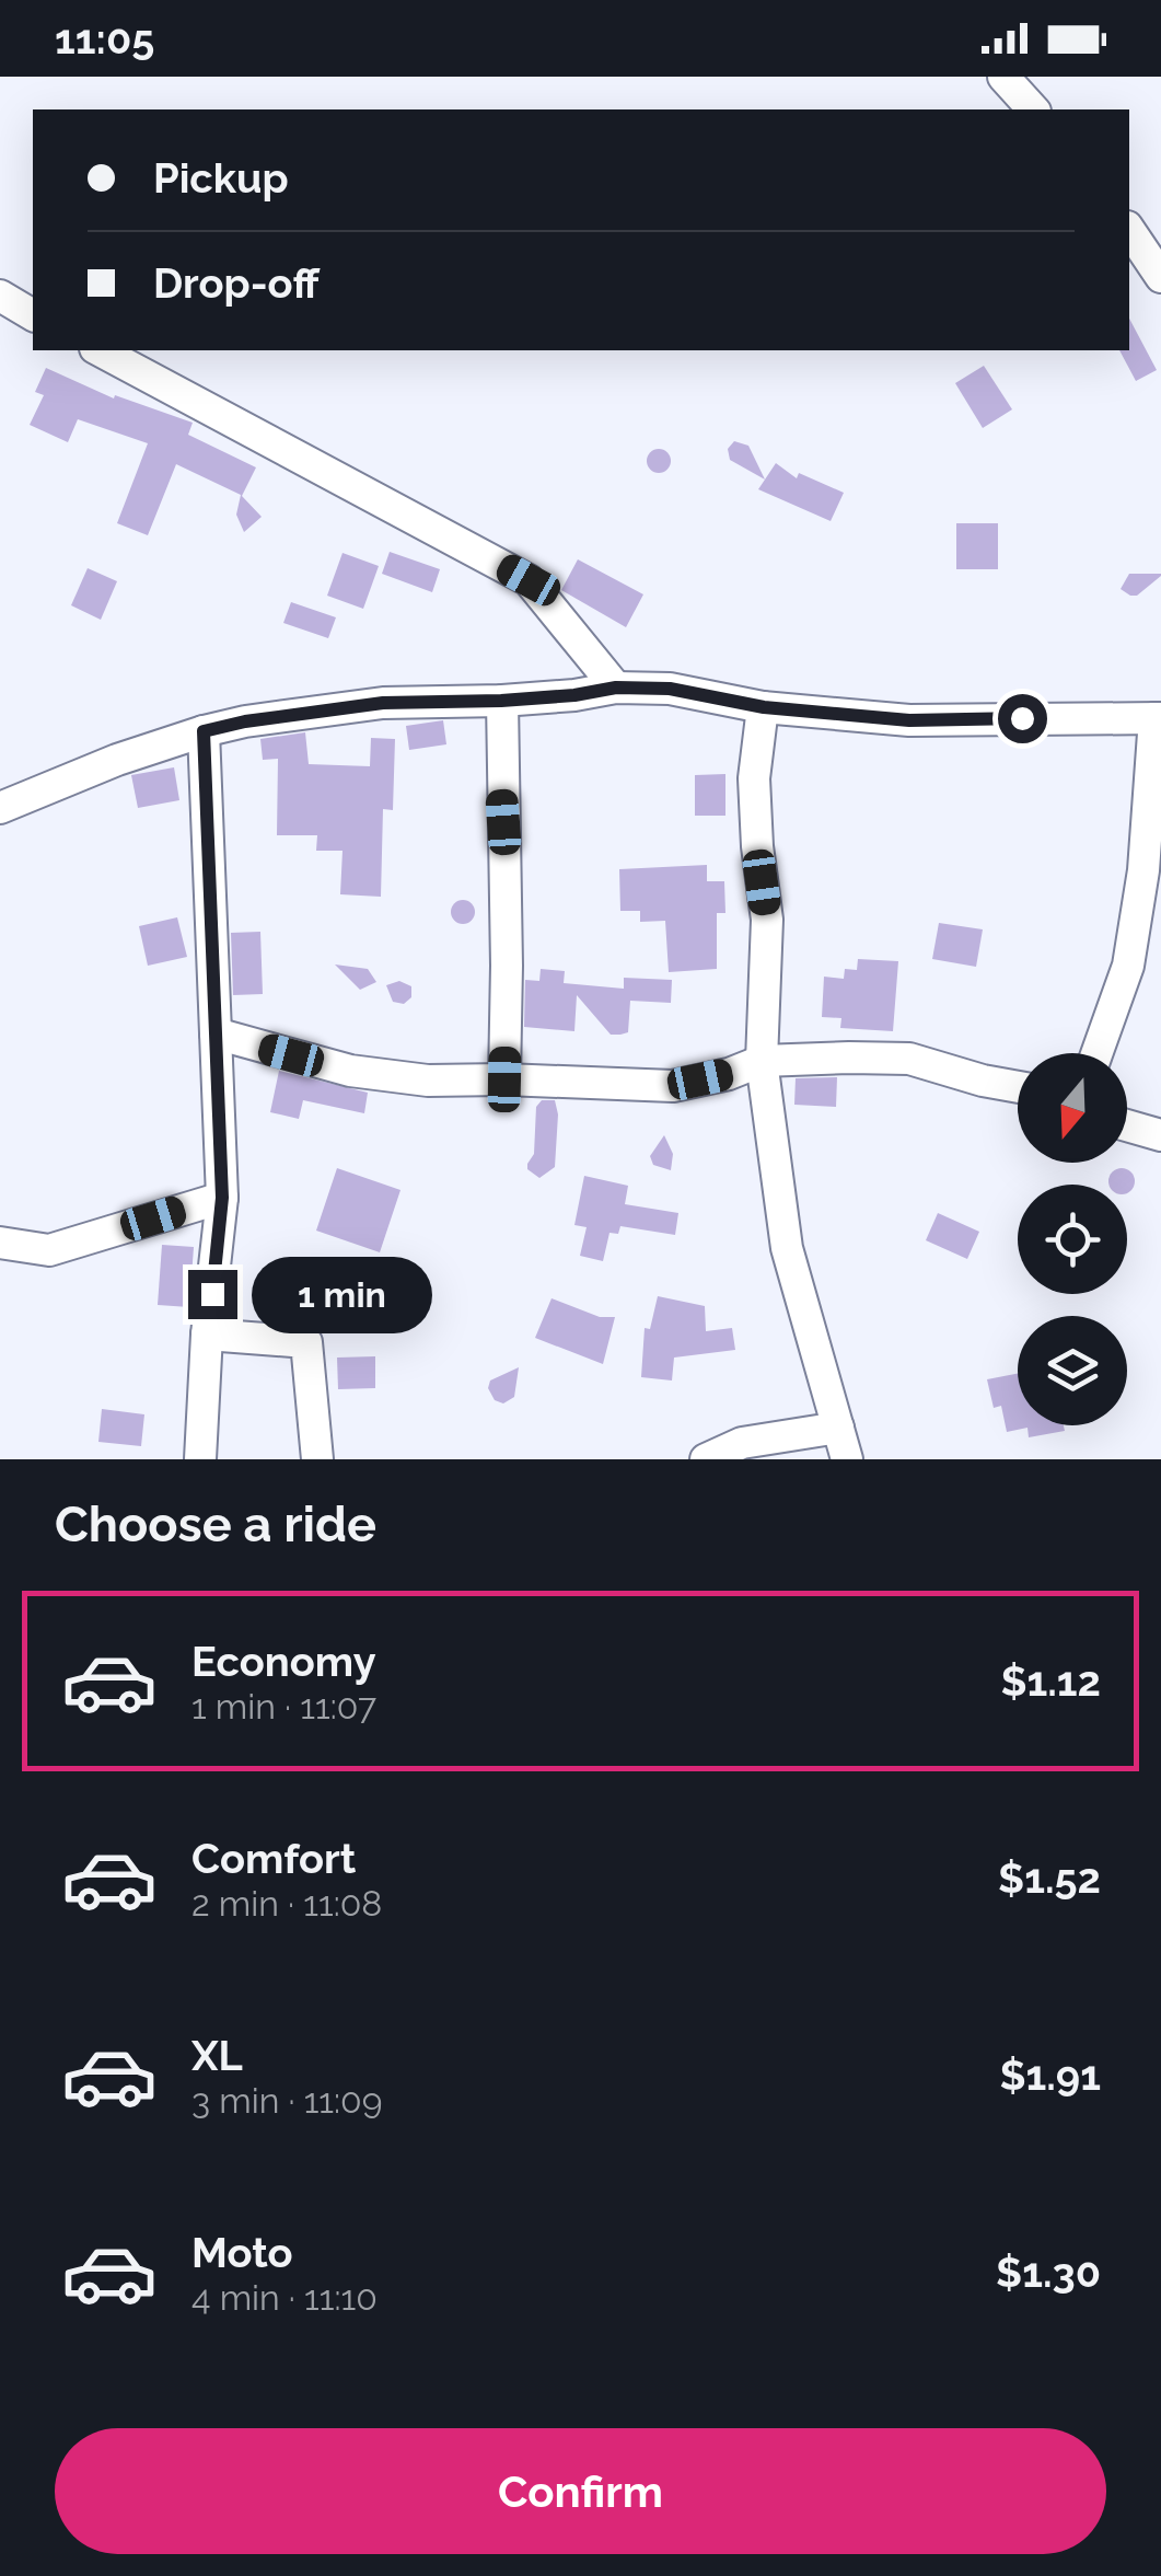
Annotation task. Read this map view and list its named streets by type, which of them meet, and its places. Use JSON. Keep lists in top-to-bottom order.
{
  "north": "bottom",
  "page": {
    "status": "11:05",
    "banner": ["Pickup", "Drop-off"],
    "bubble": "1 min",
    "heading": "Choose a ride",
    "list": [
      {
        "name": "Economy",
        "note": "1 min · 11:07",
        "value": "$1.12"
      },
      {
        "name": "Comfort",
        "note": "2 min · 11:08",
        "value": "$1.52"
      },
      {
        "name": "XL",
        "note": "3 min · 11:09",
        "value": "$1.91"
      },
      {
        "name": "Moto",
        "note": "4 min · 11:10",
        "value": "$1.30"
      }
    ],
    "buttons": "Confirm"
  }
}
